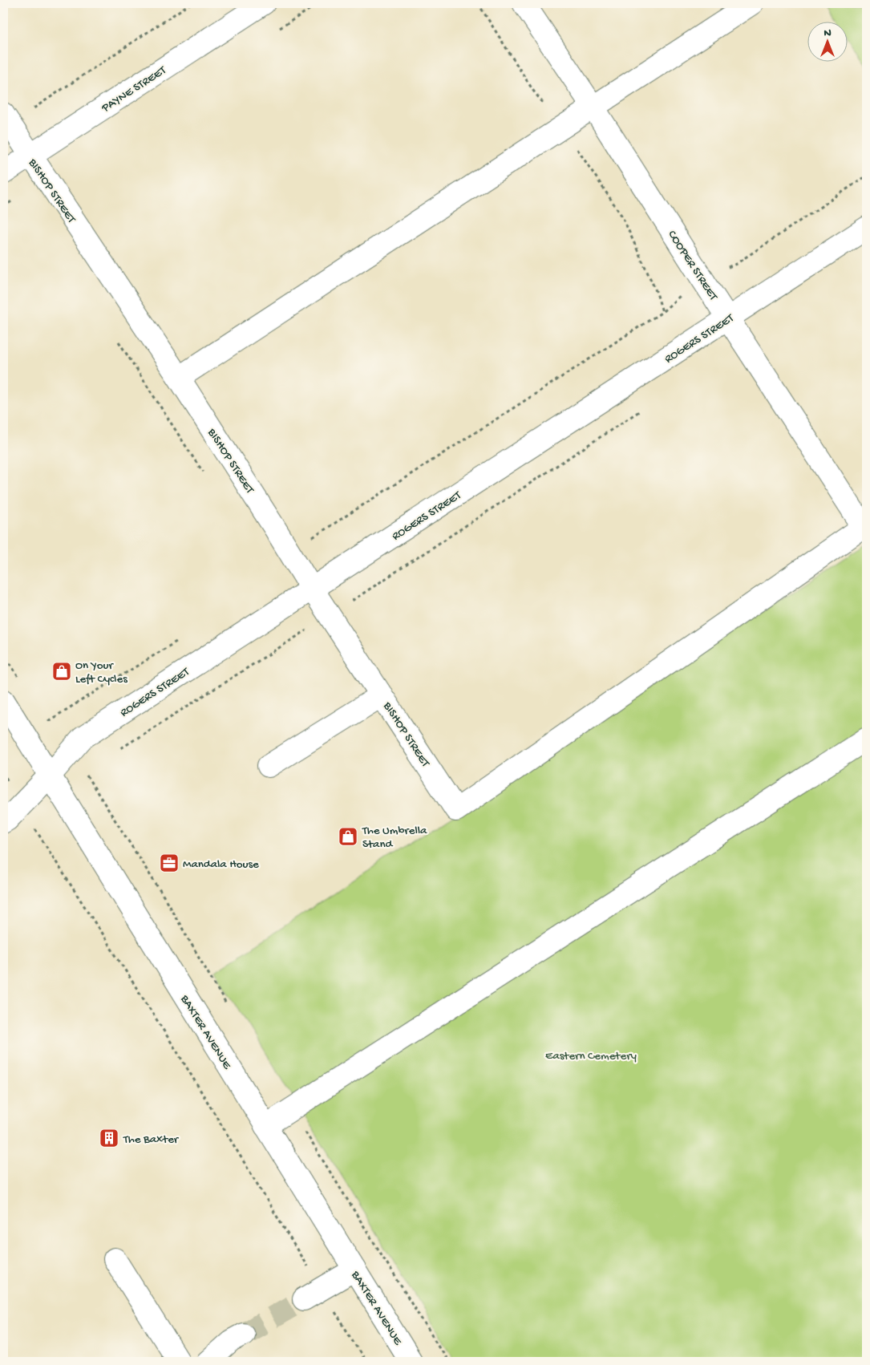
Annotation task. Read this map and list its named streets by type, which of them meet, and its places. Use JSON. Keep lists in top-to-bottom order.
{
  "streets": {
    "street": [
      "PAYNE STREET",
      "BISHOP STREET",
      "COOPER STREET",
      "ROGERS STREET",
      "BAXTER AVENUE"
    ]
  },
  "crossings": [
    ["PAYNE STREET", "BISHOP STREET"],
    ["BISHOP STREET", "COOPER STREET"],
    ["BISHOP STREET", "ROGERS STREET"],
    ["COOPER STREET", "ROGERS STREET"],
    ["ROGERS STREET", "BAXTER AVENUE"]
  ],
  "parks": ["Eastern Cemetery"],
  "places": {
    "shop": ["On Your Left Cycles", "The Umbrella Stand"],
    "office": ["Mandala House"],
    "building": ["The Baxter"]
  },
  "north": "top"
}
